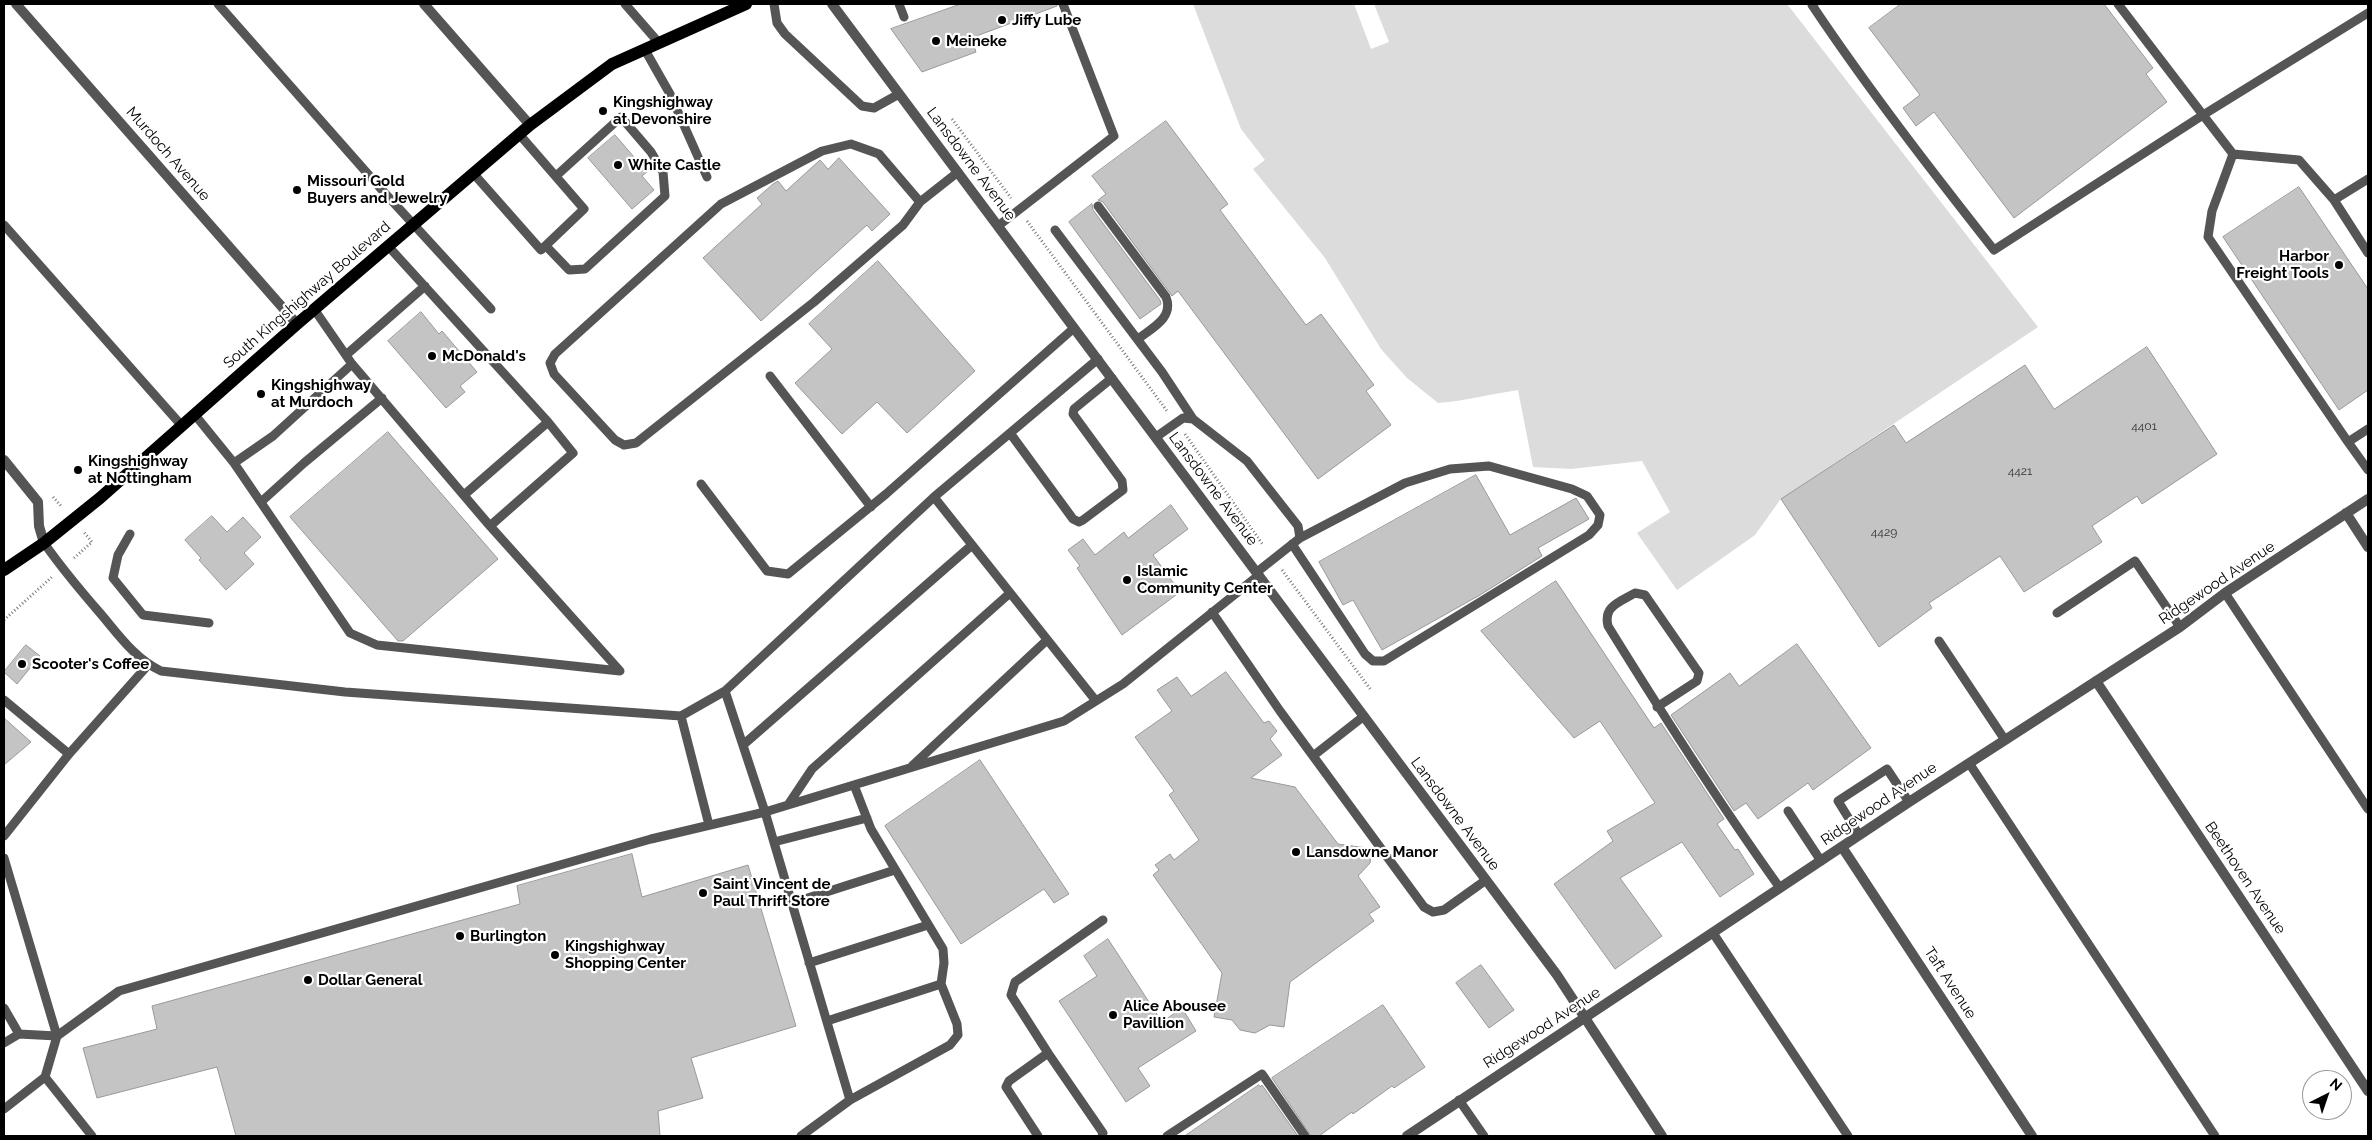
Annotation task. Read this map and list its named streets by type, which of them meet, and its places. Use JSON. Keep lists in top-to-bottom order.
{
  "streets": {
    "main road": ["South Kingshighway Boulevard"],
    "street": [
      "Murdoch Avenue",
      "Lansdowne Avenue",
      "Ridgewood Avenue",
      "Beethoven Avenue",
      "Taft Avenue"
    ]
  },
  "crossings": [
    ["Murdoch Avenue", "South Kingshighway Boulevard"],
    ["Lansdowne Avenue", "Ridgewood Avenue"],
    ["Ridgewood Avenue", "Beethoven Avenue"],
    ["Ridgewood Avenue", "Taft Avenue"]
  ],
  "places": [
    "Jiffy Lube",
    "Meineke",
    "Kingshighway at Devonshire",
    "White Castle",
    "Missouri Gold Buyers and Jewelry",
    "Harbor Freight Tools",
    "McDonald's",
    "Kingshighway at Murdoch",
    "Kingshighway at Nottingham",
    "Islamic Community Center",
    "Scooter's Coffee",
    "Lansdowne Manor",
    "Saint Vincent de Paul Thrift Store",
    "Burlington",
    "Kingshighway Shopping Center",
    "Dollar General",
    "Alice Abousee Pavillion"
  ],
  "house_numbers": ["4401", "4421", "4429"],
  "north": "top right"
}
